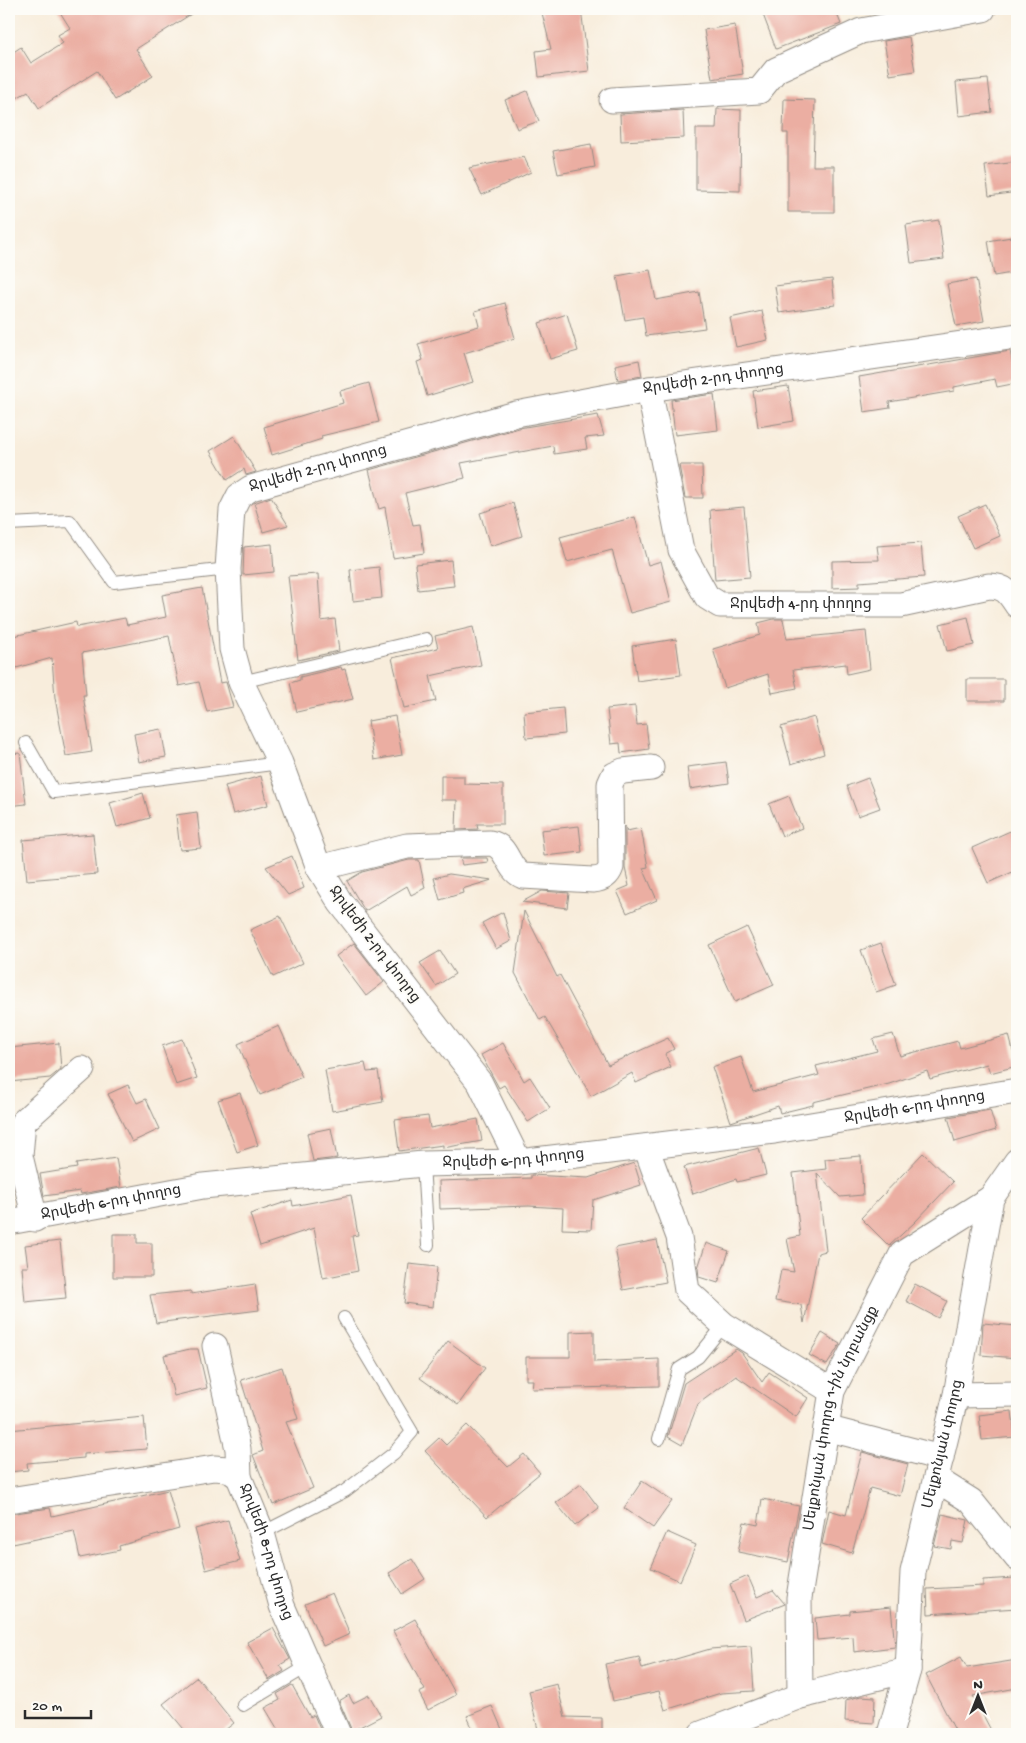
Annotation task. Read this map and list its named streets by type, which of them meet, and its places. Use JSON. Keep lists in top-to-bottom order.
{
  "streets": {
    "street": [
      "Ջրվեժի 2-րդ փողոց",
      "Ջրվեժի 4-րդ փողոց",
      "Ջրվեժի 6-րդ փողոց",
      "Մելքոնյան փողոց 1-ին նրբանցք",
      "Մելքոնյան փողոց",
      "Ջրվեժի 8-րդ փողոց"
    ]
  },
  "crossings": [
    ["Ջրվեժի 2-րդ փողոց", "Ջրվեժի 4-րդ փողոց"],
    ["Ջրվեժի 2-րդ փողոց", "Ջրվեժի 6-րդ փողոց"],
    ["Մելքոնյան փողոց 1-ին նրբանցք", "Մելքոնյան փողոց"]
  ],
  "scale_bar": "20 m",
  "north": "top"
}
